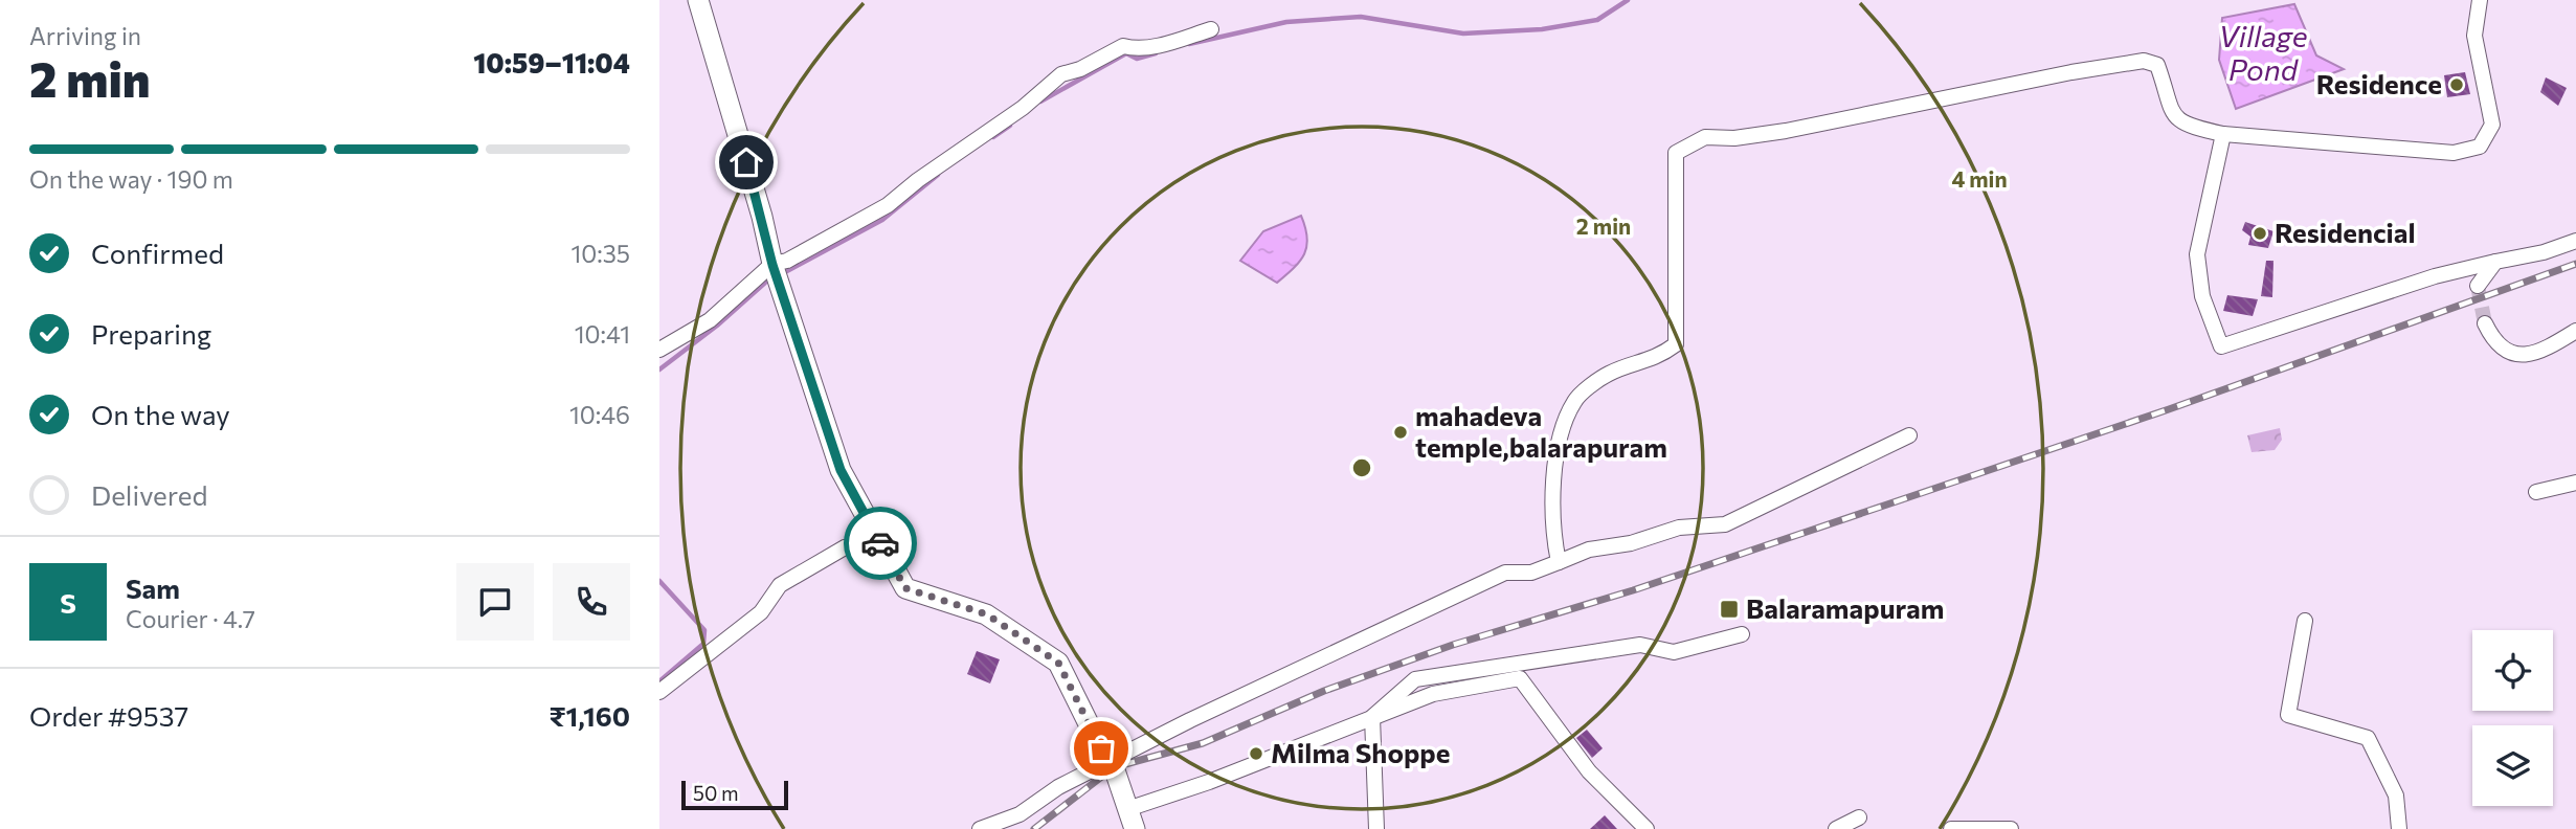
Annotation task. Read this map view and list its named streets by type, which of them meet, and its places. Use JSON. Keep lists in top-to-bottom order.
{
  "water": ["Village Pond"],
  "places": {
    "other": [
      "Residence",
      "Residencial",
      "mahadeva temple,balarapuram",
      "Milma Shoppe"
    ],
    "transit": ["Balaramapuram"]
  },
  "scale_bar": "50 m",
  "page": {
    "heading": ["2 min", "Arriving in", "10:59–11:04"],
    "panel": [
      "Sam",
      "Courier · 4.7",
      "Order #9537",
      "₹1,160"
    ],
    "bar": "On the way · 190 m",
    "list": [
      ["Confirmed", "10:35"],
      ["Preparing", "10:41"],
      ["On the way", "10:46"],
      "Delivered"
    ],
    "round": "S",
    "scale": "50 m"
  },
  "rings": ["4 min", "2 min"]
}
